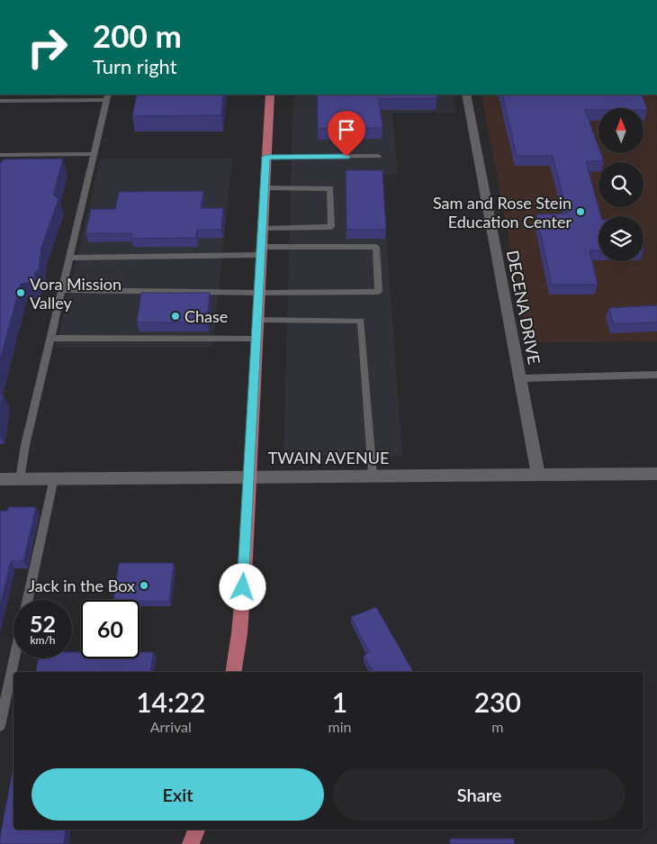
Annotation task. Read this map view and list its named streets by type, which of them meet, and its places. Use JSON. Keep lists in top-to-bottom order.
{
  "streets": {
    "street": ["DECENA DRIVE", "TWAIN AVENUE"]
  },
  "crossings": [
    ["DECENA DRIVE", "TWAIN AVENUE"]
  ],
  "places": [
    "Sam and Rose Stein Education Center",
    "Vora Mission Valley",
    "Chase",
    "Jack in the Box"
  ],
  "north": "top",
  "page": {
    "turn": ["200 m", "Turn right"],
    "speed": "52 km/h",
    "limit": "60",
    "eta": [
      "14:22",
      "Arrival",
      "1",
      "min",
      "230",
      "m"
    ],
    "buttons": ["Exit", "Share"]
  }
}
